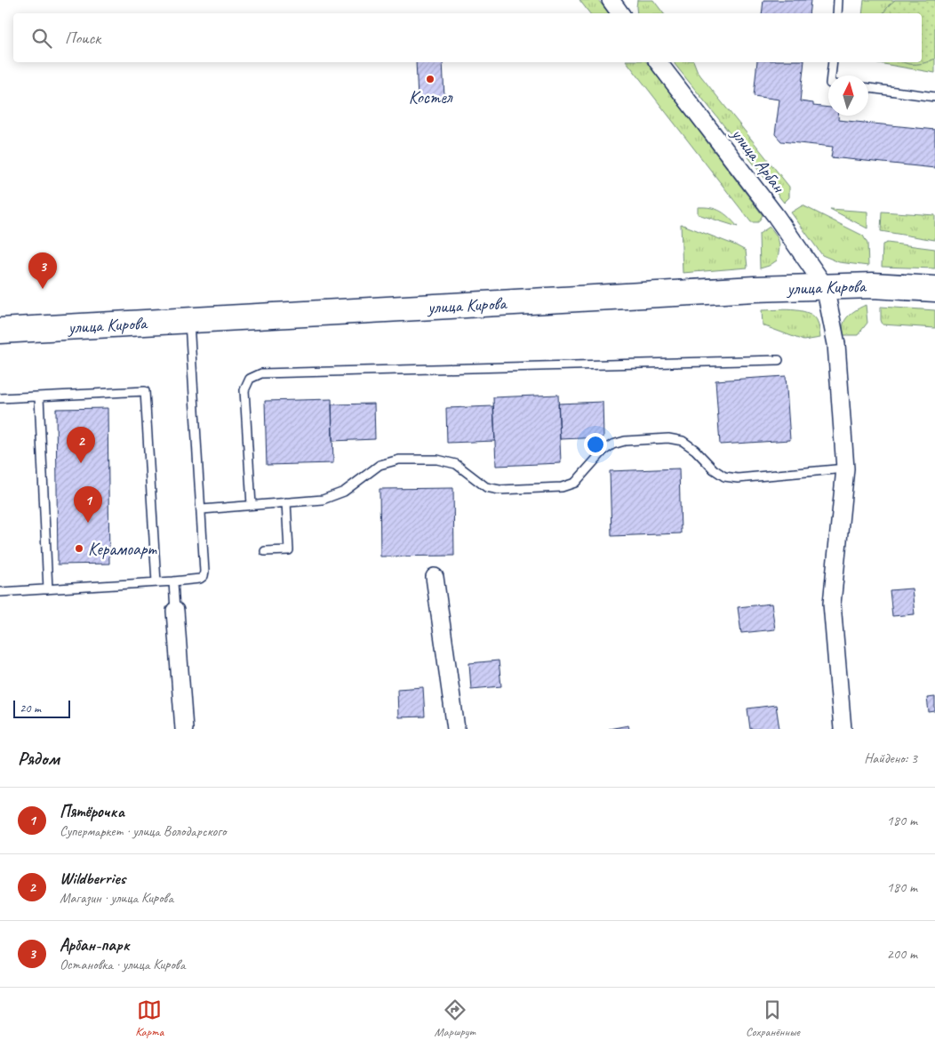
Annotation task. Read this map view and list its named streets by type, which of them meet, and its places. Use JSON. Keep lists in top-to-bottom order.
{
  "streets": {
    "main road": ["улица Кирова"],
    "street": ["улица Арбан"]
  },
  "crossings": [
    ["улица Арбан", "улица Кирова"]
  ],
  "places": ["Костел", "Керамоарт"],
  "scale_bar": "20 m",
  "north": "top",
  "page": {
    "search": "Поиск",
    "pins": ["3", "2", "1"],
    "scale": "20 m",
    "heading": ["Рядом", "Найдено: 3"],
    "list": [
      {
        "mark": "1",
        "name": "Пятёрочка",
        "note": "Супермаркет · улица Володарского",
        "value": "180 m"
      },
      {
        "mark": "2",
        "name": "Wildberries",
        "note": "Магазин · улица Кирова",
        "value": "180 m"
      },
      {
        "mark": "3",
        "name": "Арбан-парк",
        "note": "Остановка · улица Кирова",
        "value": "200 m"
      }
    ],
    "nav": ["Карта", "Маршрут", "Сохранённые"]
  }
}
